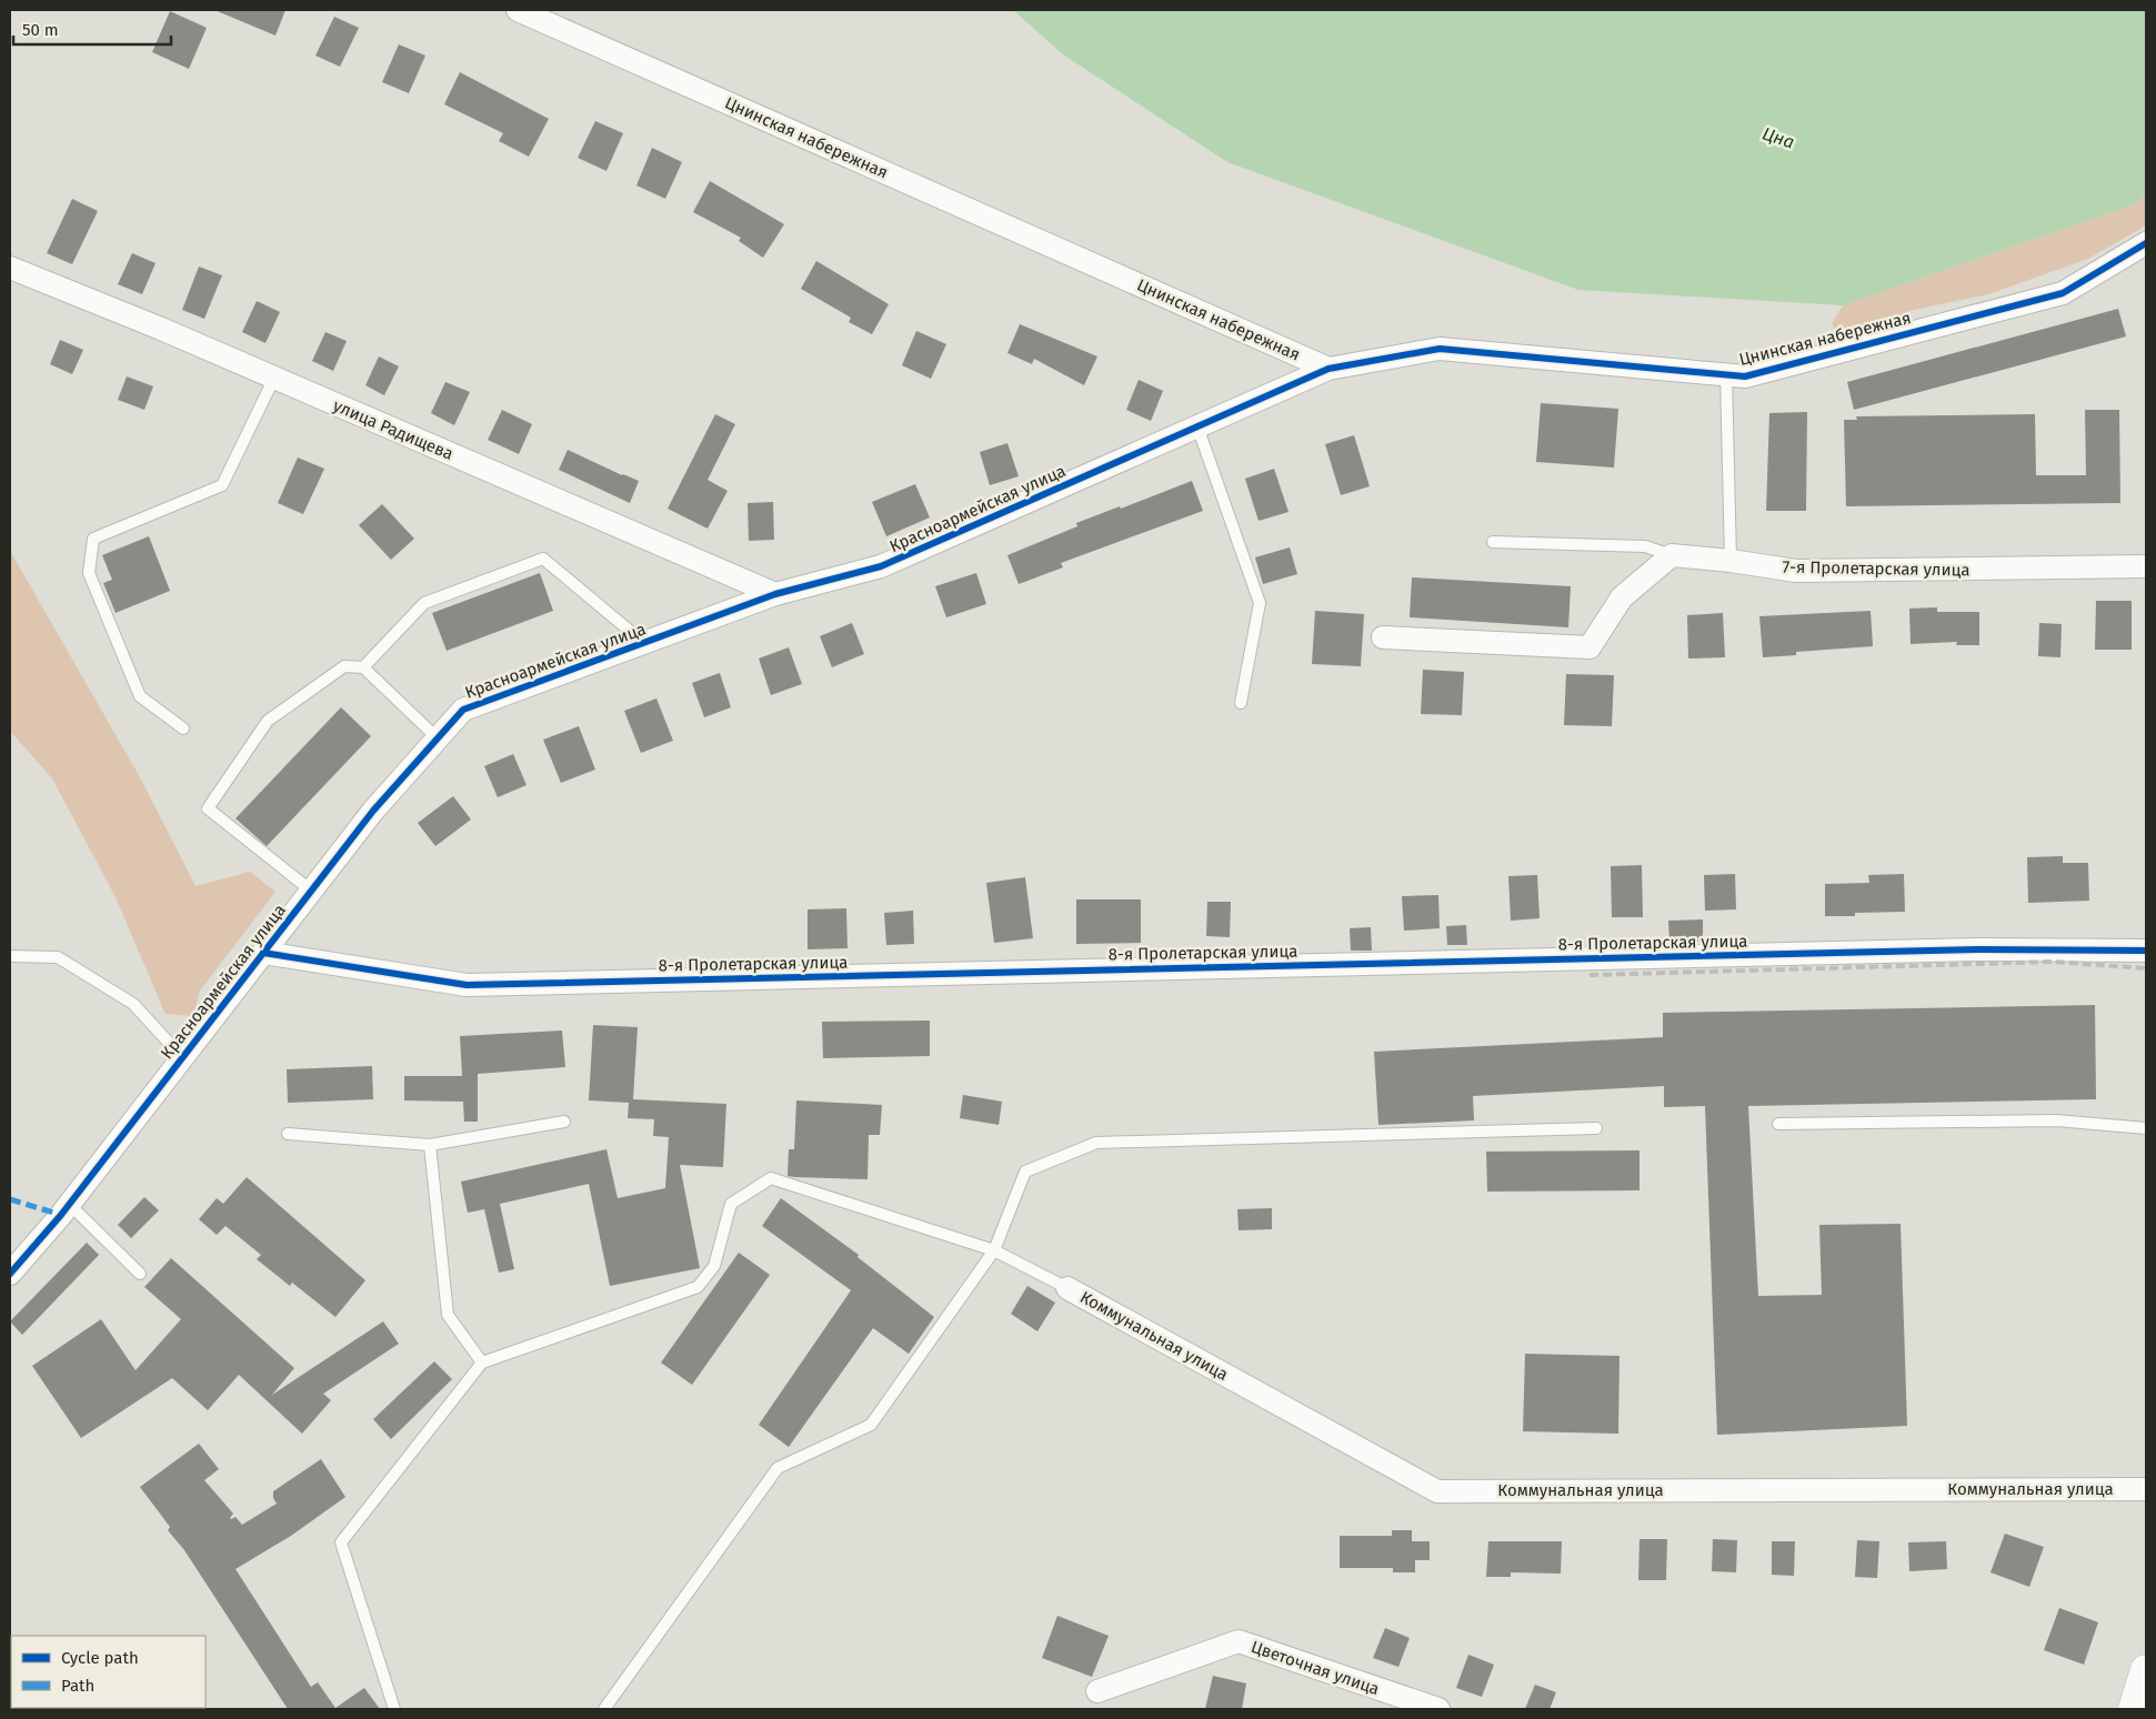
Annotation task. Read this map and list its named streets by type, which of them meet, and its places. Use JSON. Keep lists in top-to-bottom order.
{
  "streets": {
    "street": [
      "Цнинская набережная",
      "улица Радищева",
      "Красноармейская улица",
      "7-я Пролетарская улица",
      "8-я Пролетарская улица",
      "Коммунальная улица",
      "Цветочная улица"
    ]
  },
  "crossings": [
    ["Цнинская набережная", "Красноармейская улица"],
    ["улица Радищева", "Красноармейская улица"],
    ["Красноармейская улица", "8-я Пролетарская улица"]
  ],
  "water": ["Цна"],
  "legend": ["Cycle path", "Path"],
  "scale_bar": "50 m"
}
